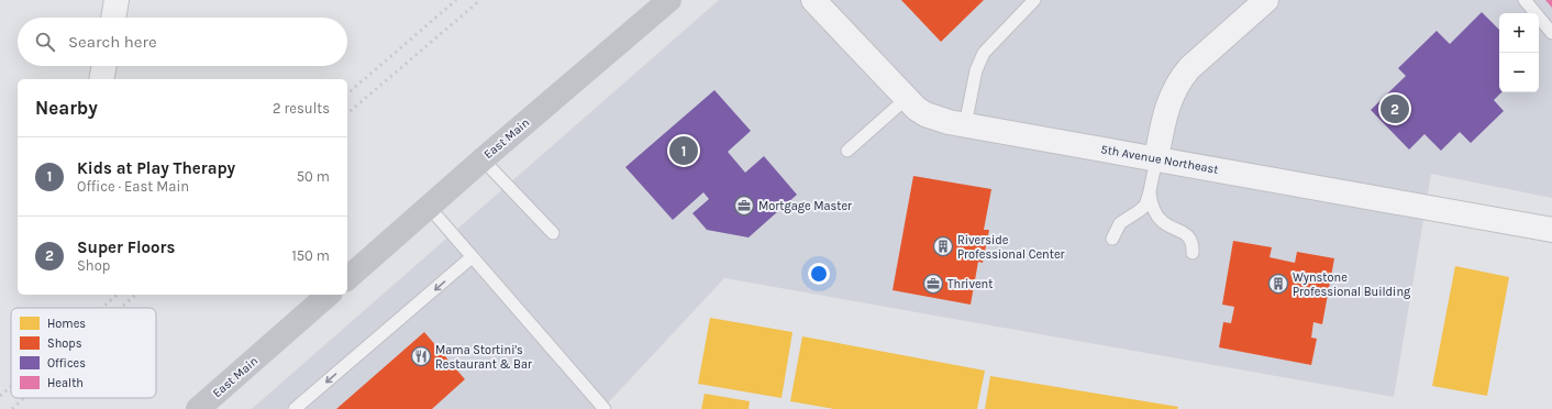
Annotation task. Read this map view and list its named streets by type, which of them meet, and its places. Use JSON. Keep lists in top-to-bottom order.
{
  "streets": {
    "main road": ["East Main"],
    "street": ["5th Avenue Northeast"]
  },
  "places": {
    "office": ["Mortgage Master", "Thrivent"],
    "building": ["Riverside Professional Center", "Wynstone Professional Building"],
    "restaurant": ["Mama Stortini's Restaurant & Bar"]
  },
  "legend": [
    "Homes",
    "Shops",
    "Offices",
    "Health"
  ],
  "page": {
    "map_buttons": ["+", "−"],
    "search": "Search here",
    "heading": ["Nearby", "2 results"],
    "pins": ["2", "1"],
    "list": [
      {
        "mark": "1",
        "name": "Kids at Play Therapy",
        "note": "Office · East Main",
        "value": "50 m"
      },
      {
        "mark": "2",
        "name": "Super Floors",
        "note": "Shop",
        "value": "150 m"
      }
    ]
  }
}
